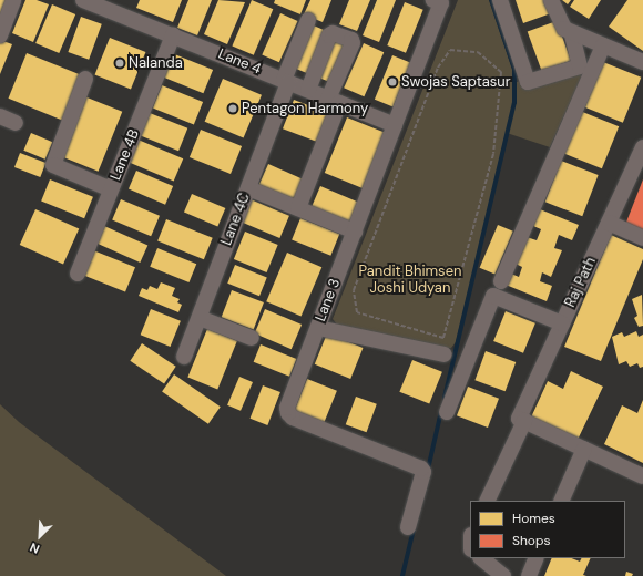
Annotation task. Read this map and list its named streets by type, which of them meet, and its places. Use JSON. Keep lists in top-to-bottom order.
{
  "streets": {
    "street": [
      "Lane 4",
      "Lane 4B",
      "Lane 4C",
      "Raj Path",
      "Lane 3"
    ]
  },
  "crossings": [
    ["Lane 4", "Lane 4B"],
    ["Lane 4", "Lane 4C"],
    ["Lane 4", "Lane 3"]
  ],
  "parks": ["Pandit Bhimsen Joshi Udyan"],
  "places": ["Nalanda", "Swojas Saptasur", "Pentagon Harmony"],
  "legend": ["Homes", "Shops"],
  "north": "bottom left"
}
